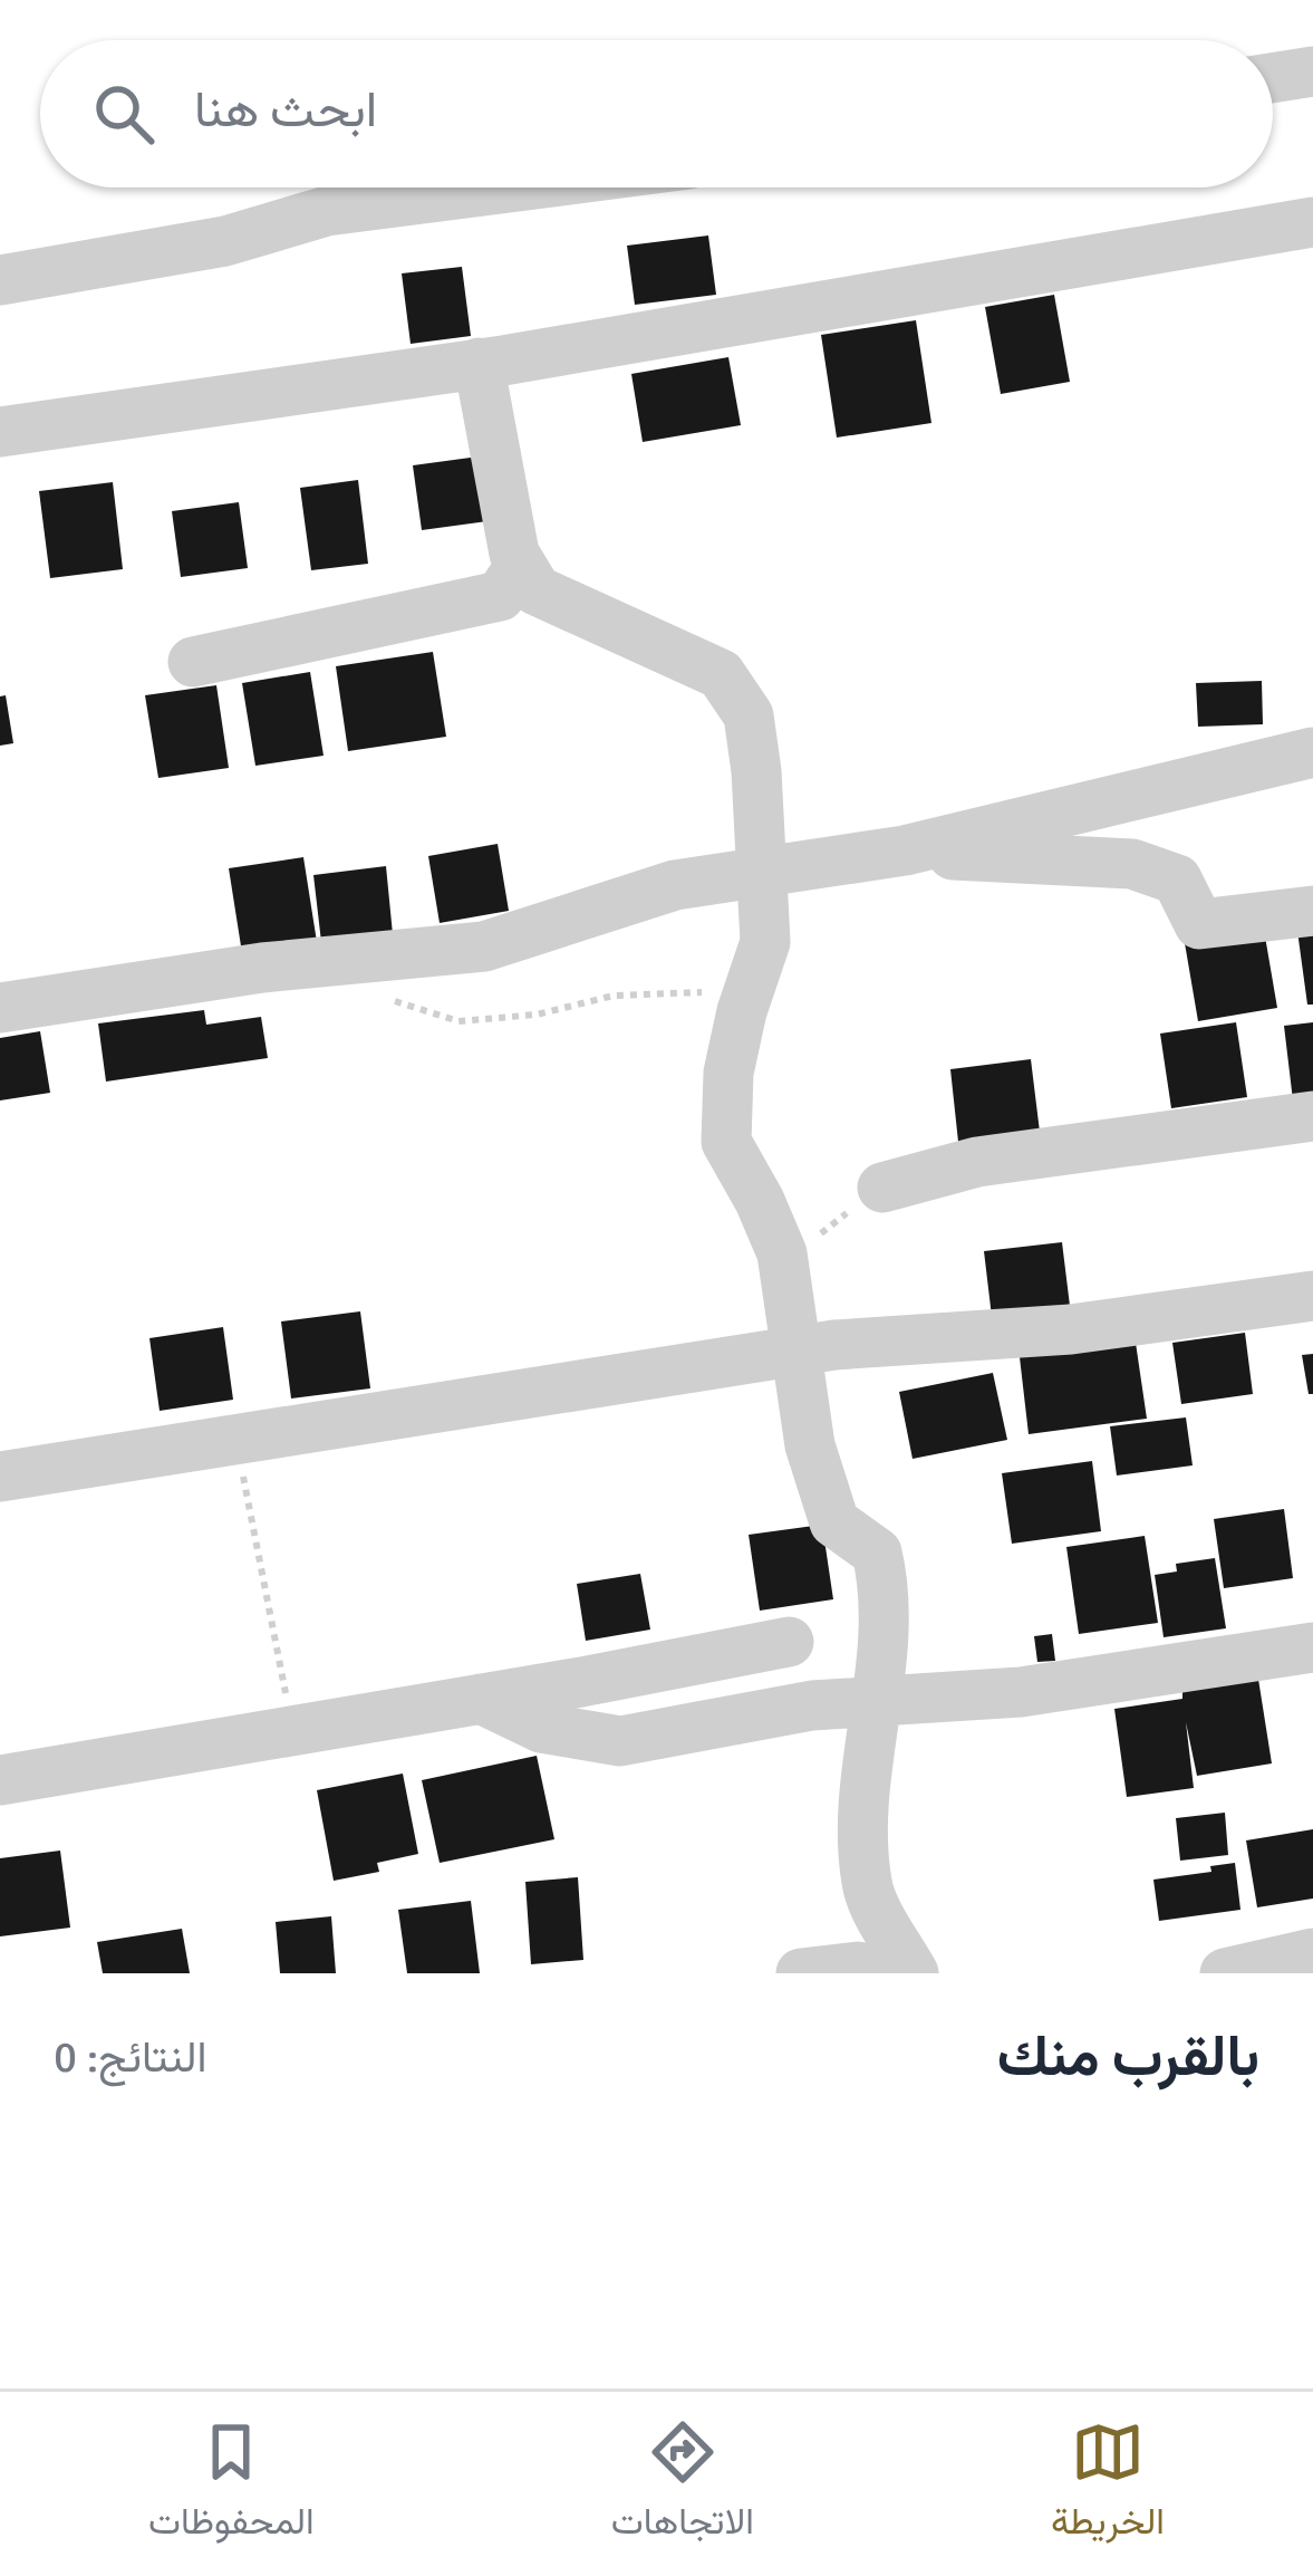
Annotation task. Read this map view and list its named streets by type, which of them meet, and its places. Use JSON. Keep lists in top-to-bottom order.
{
  "page": {
    "search": "ابحث هنا",
    "heading": ["بالقرب منك", "النتائج: 0"],
    "nav": ["الخريطة", "الاتجاهات", "المحفوظات"]
  }
}
